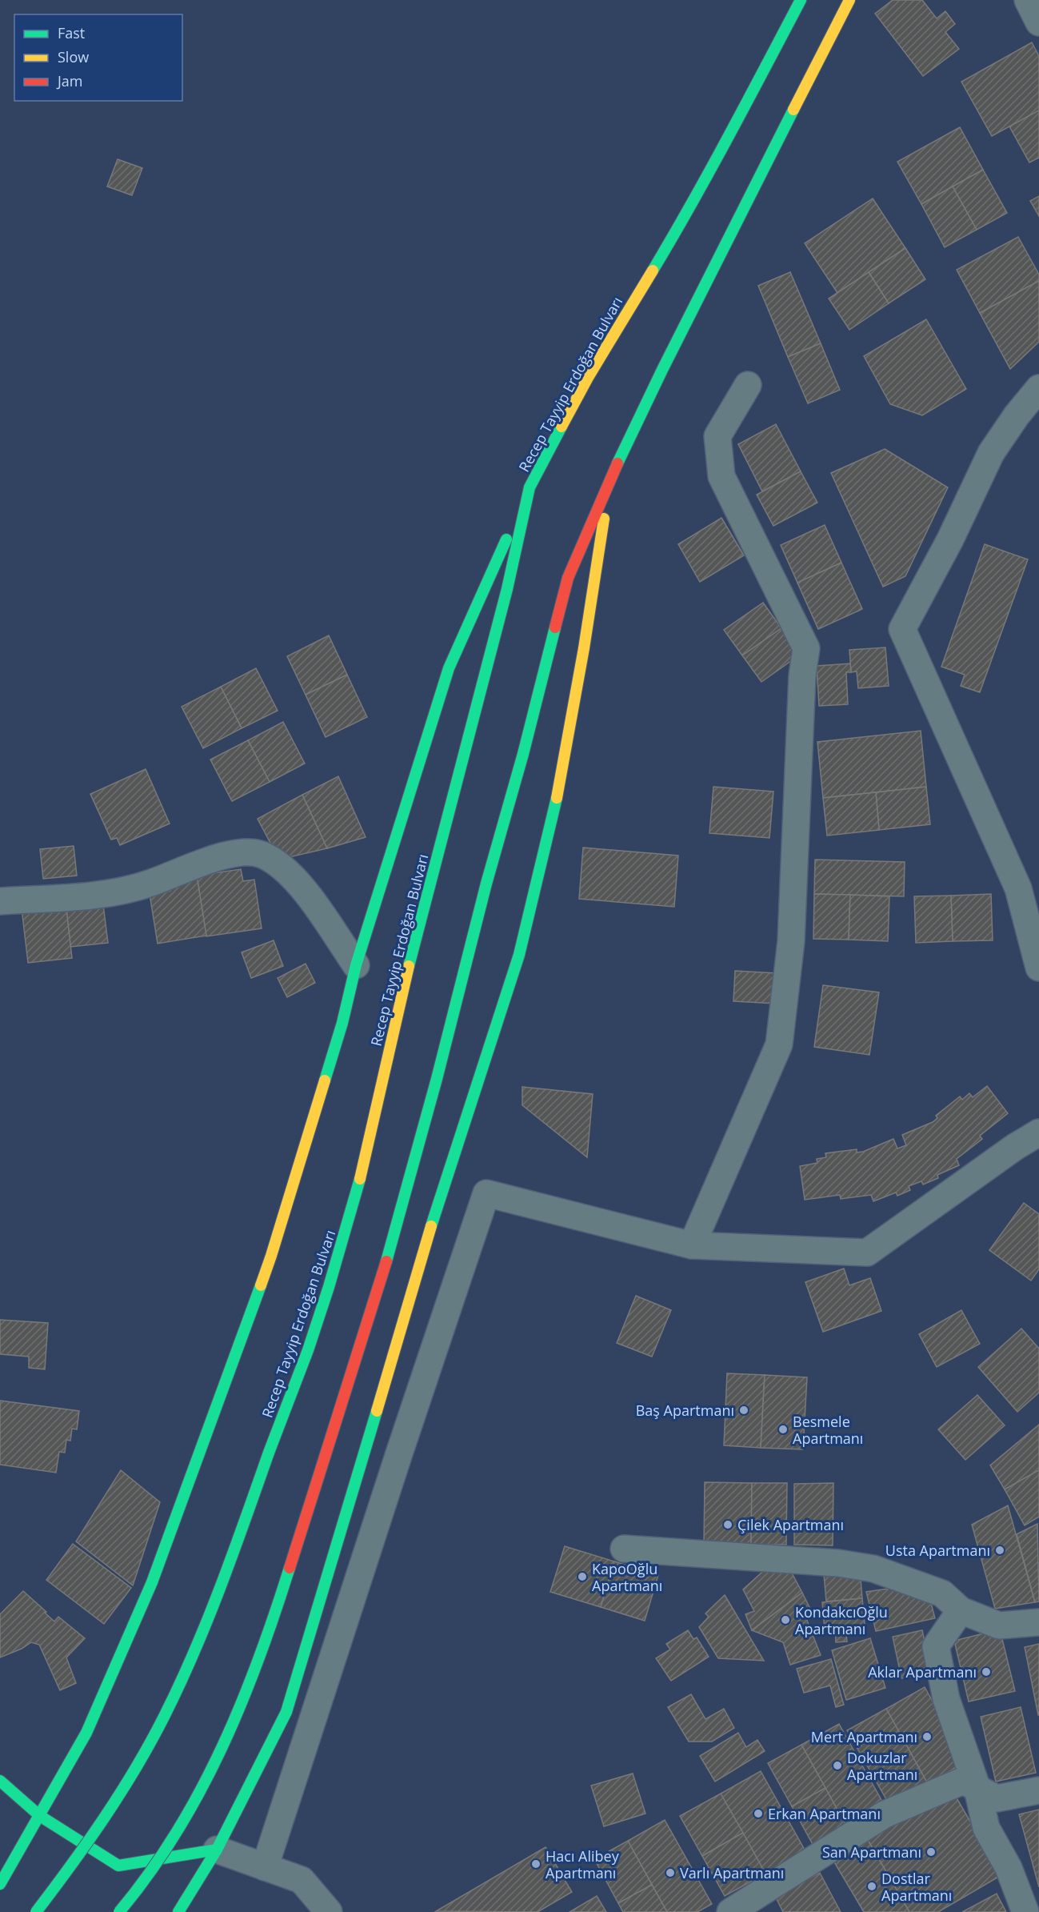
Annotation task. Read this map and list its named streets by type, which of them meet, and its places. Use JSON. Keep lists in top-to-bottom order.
{
  "streets": {
    "main road": ["Recep Tayyip Erdoğan Bulvarı"]
  },
  "places": [
    "Baş Apartmanı",
    "Besmele Apartmanı",
    "Çilek Apartmanı",
    "Usta Apartmanı",
    "KapoOğlu Apartmanı",
    "KondakcıOğlu Apartmanı",
    "Aklar Apartmanı",
    "Mert Apartmanı",
    "Dokuzlar Apartmanı",
    "Erkan Apartmanı",
    "San Apartmanı",
    "Hacı Alibey Apartmanı",
    "Varlı Apartmanı",
    "Dostlar Apartmanı"
  ],
  "legend": ["Fast", "Slow", "Jam"]
}
